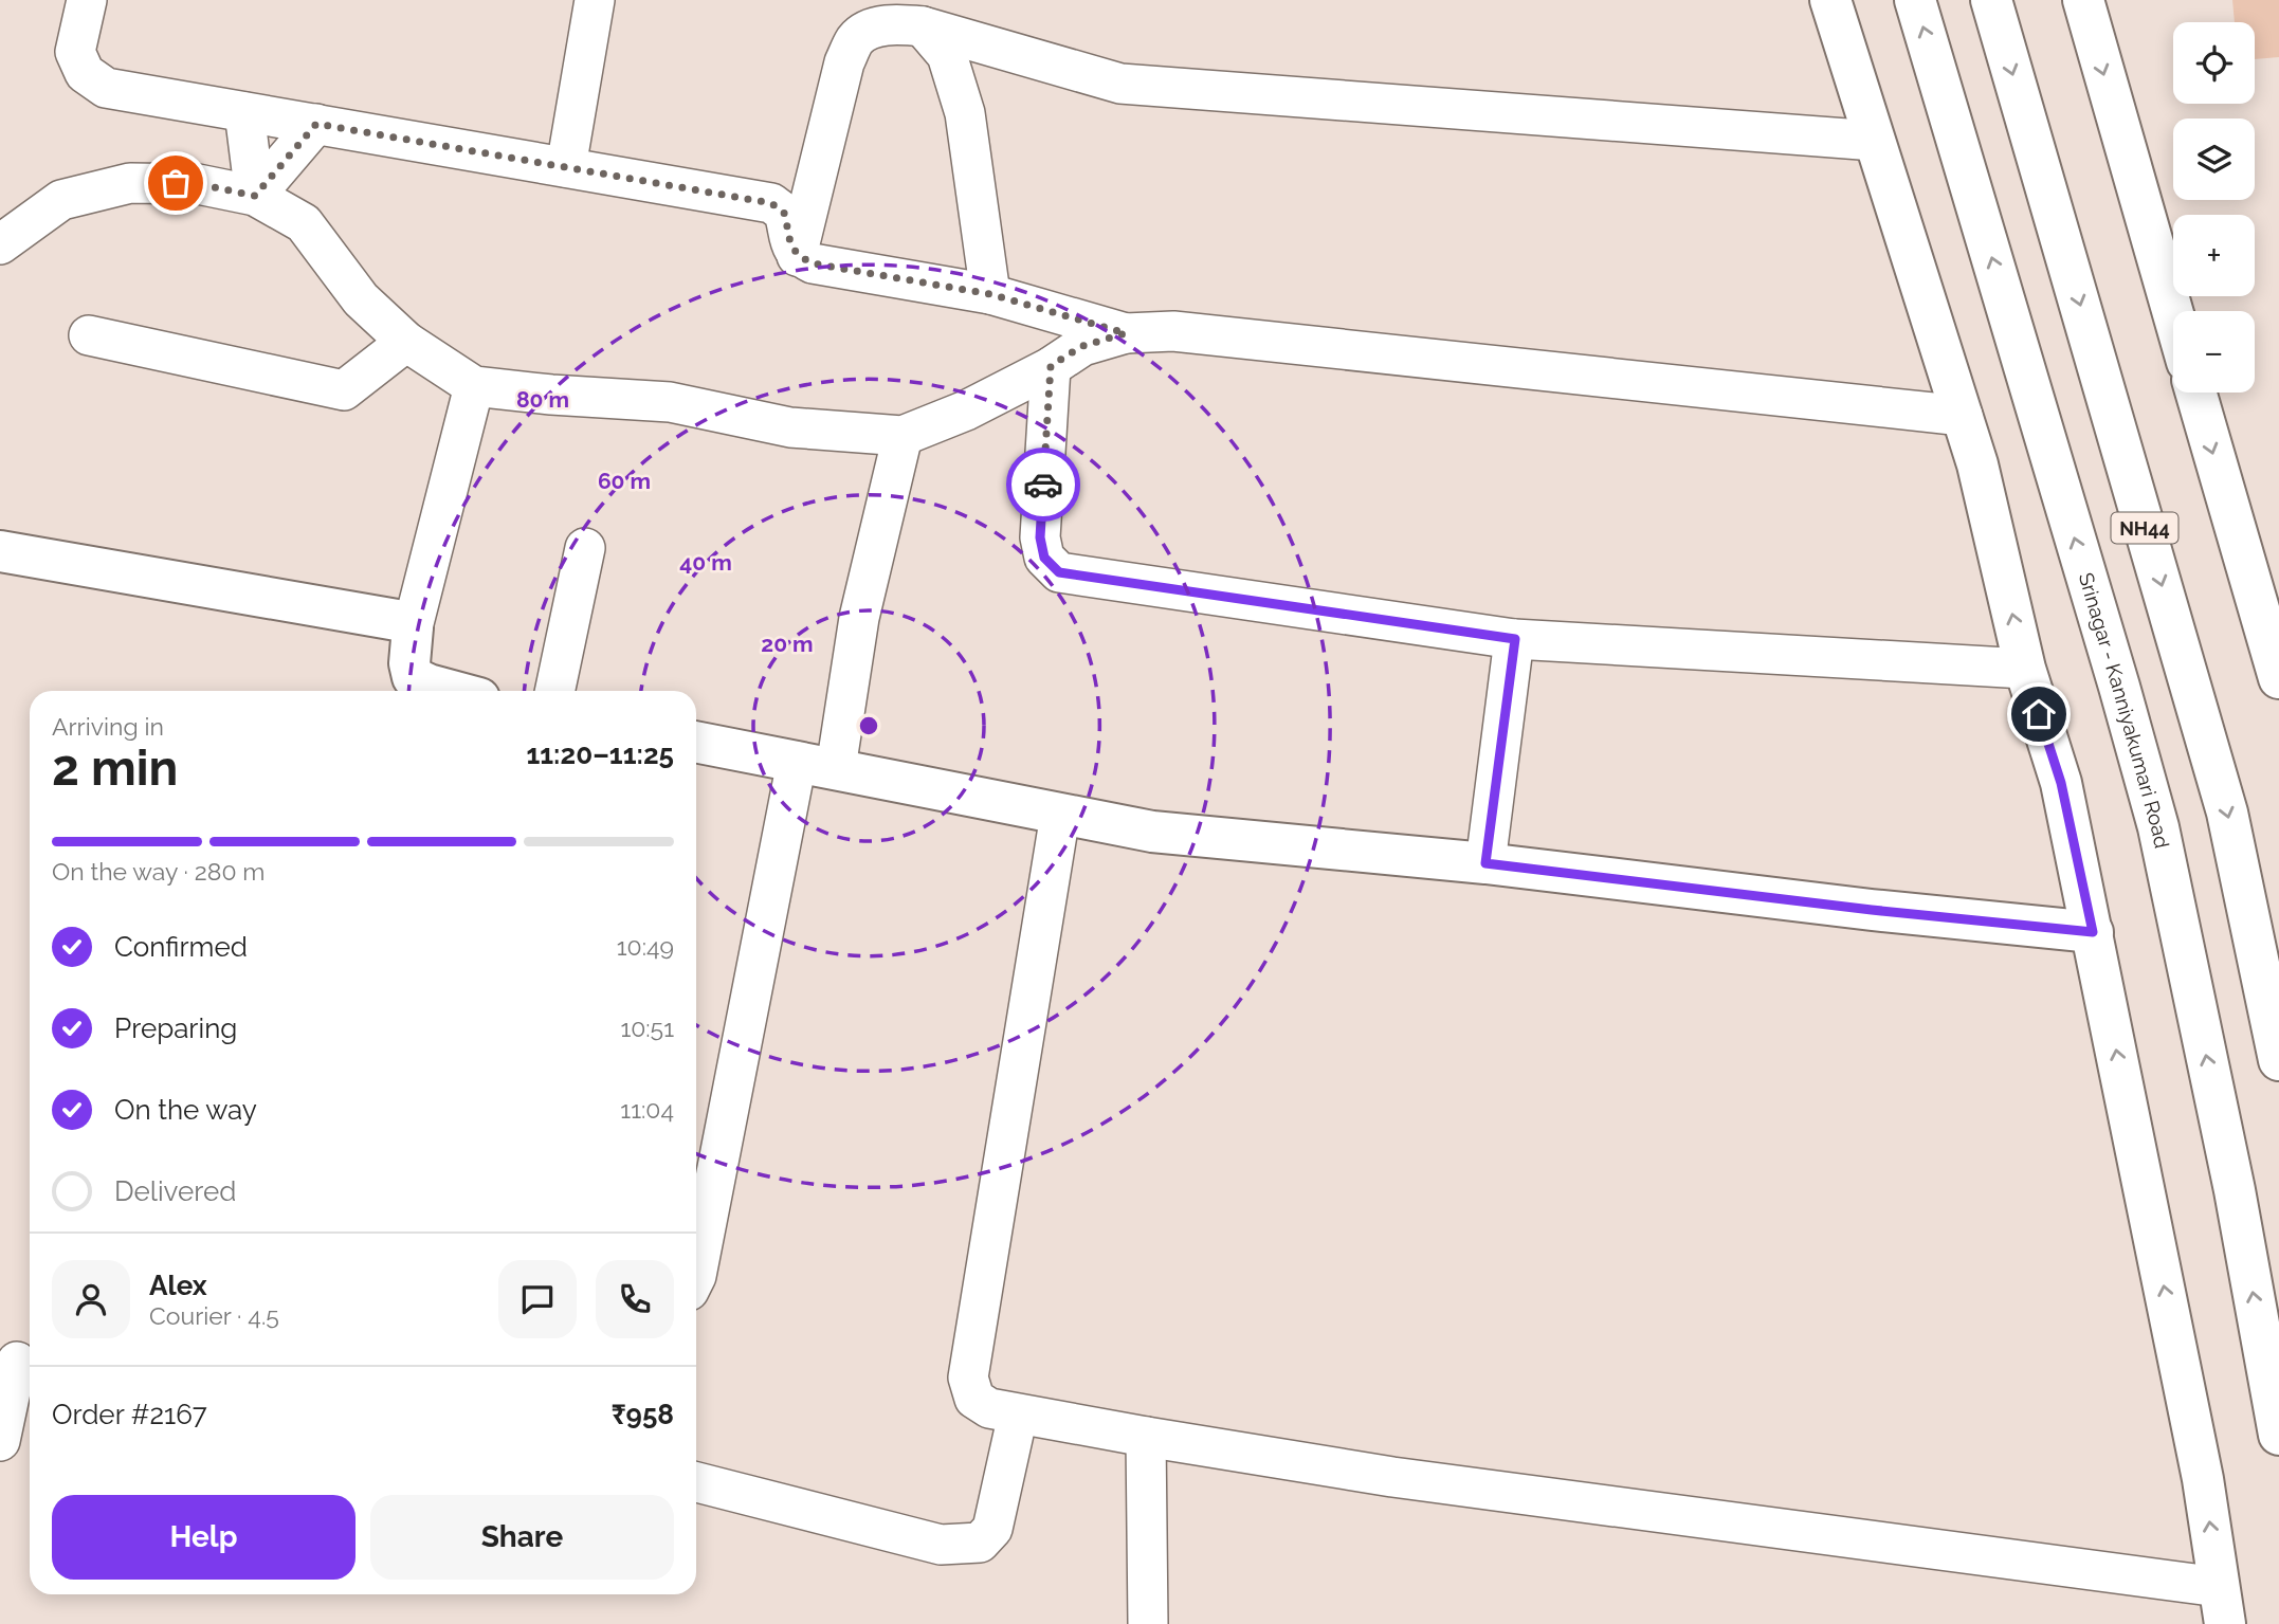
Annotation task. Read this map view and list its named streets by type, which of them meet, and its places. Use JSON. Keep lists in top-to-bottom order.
{
  "streets": {
    "main road": ["NH44", "Srinagar - Kanniyakumari Road"]
  },
  "page": {
    "map_buttons": ["+", "−"],
    "heading": ["2 min", "Arriving in", "11:20–11:25"],
    "panel": [
      "Alex",
      "Courier · 4.5",
      "Order #2167",
      "₹958"
    ],
    "bar": "On the way · 280 m",
    "list": [
      ["Confirmed", "10:49"],
      ["Preparing", "10:51"],
      ["On the way", "11:04"],
      "Delivered"
    ],
    "buttons": ["Help", "Share"]
  },
  "rings": [
    "80 m",
    "60 m",
    "40 m",
    "20 m"
  ]
}
